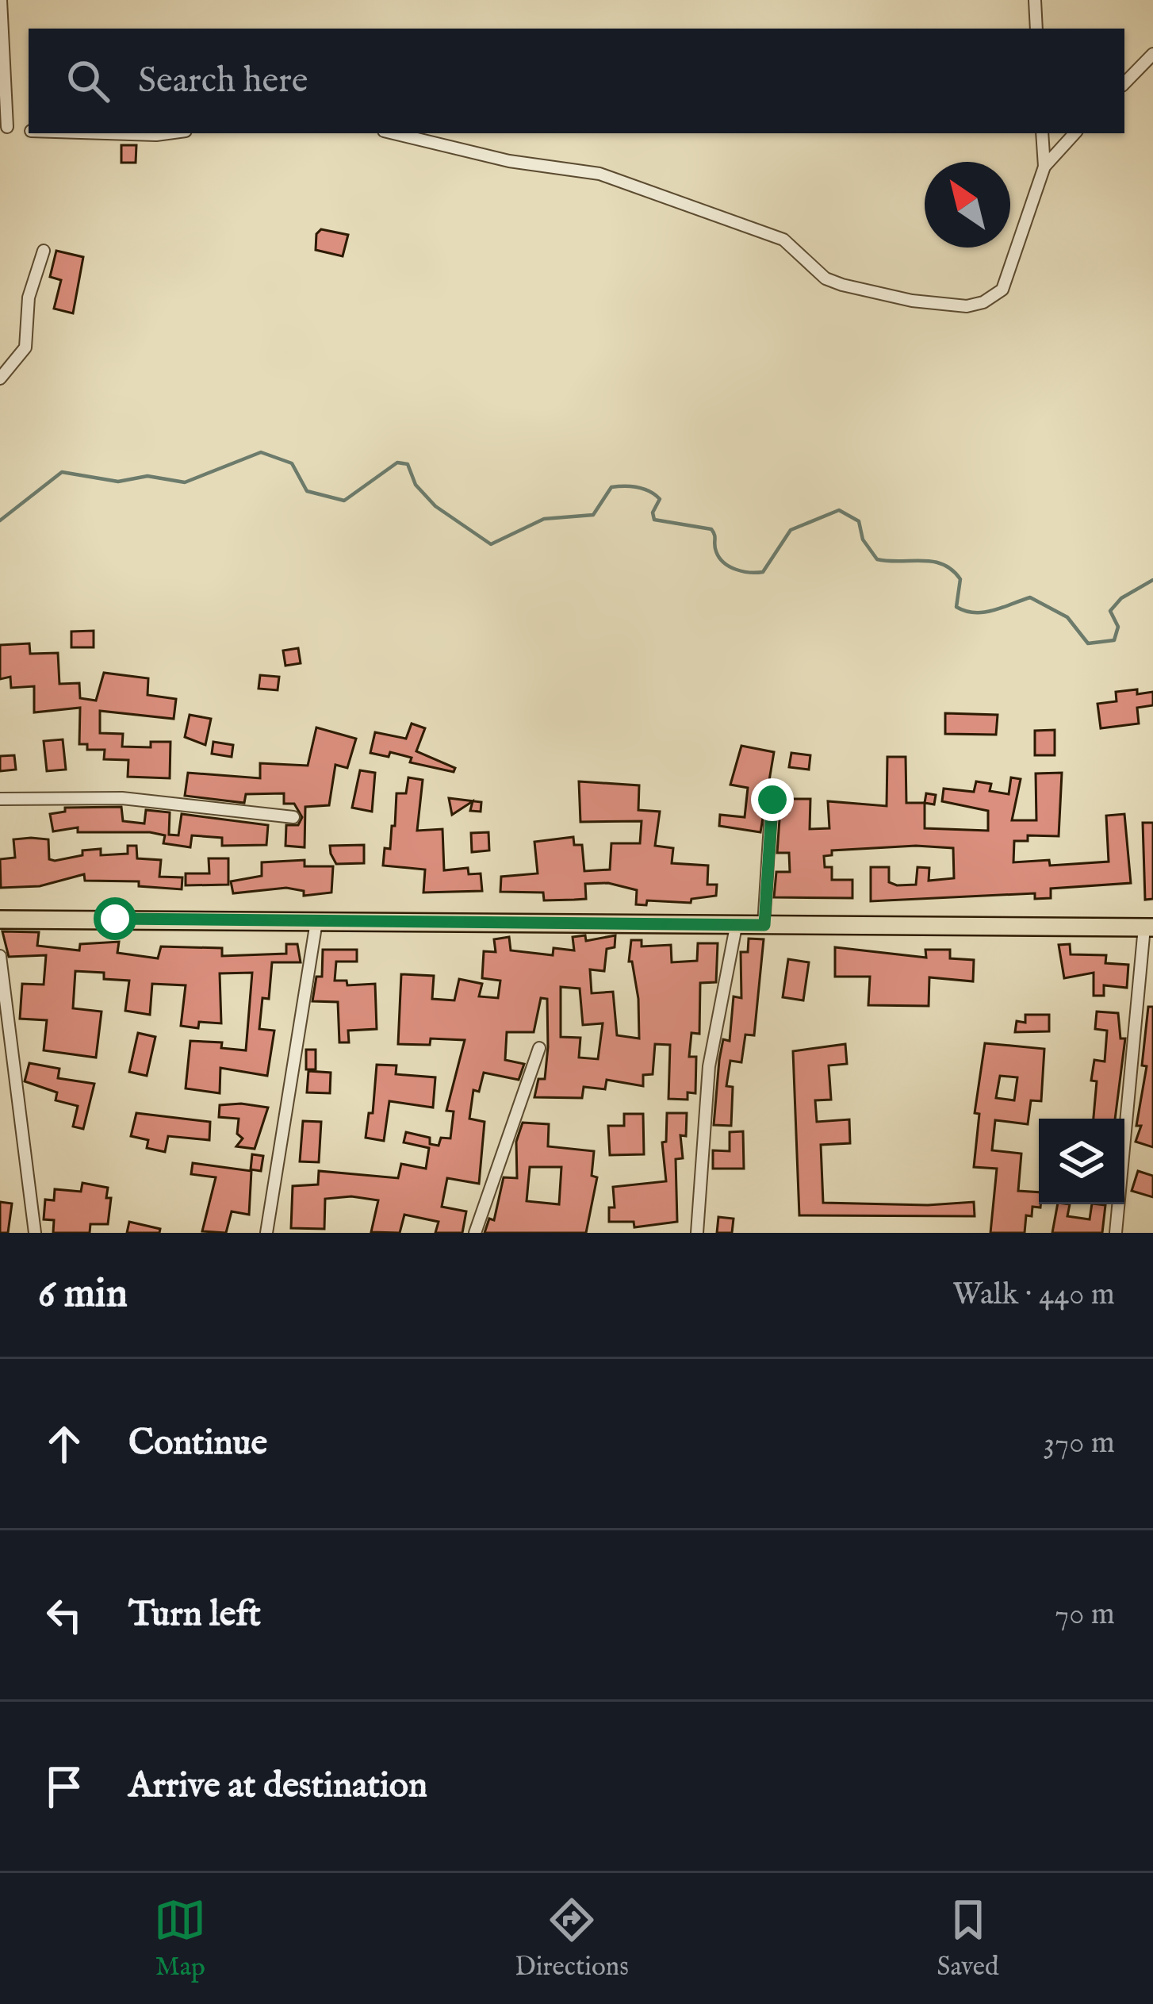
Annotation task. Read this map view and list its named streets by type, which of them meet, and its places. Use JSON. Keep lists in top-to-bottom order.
{
  "north": "top left",
  "page": {
    "search": "Search here",
    "heading": ["6 min", "Walk · 440 m"],
    "list": [
      ["Continue", "370 m"],
      ["Turn left", "70 m"],
      "Arrive at destination"
    ],
    "nav": ["Map", "Directions", "Saved"]
  }
}
